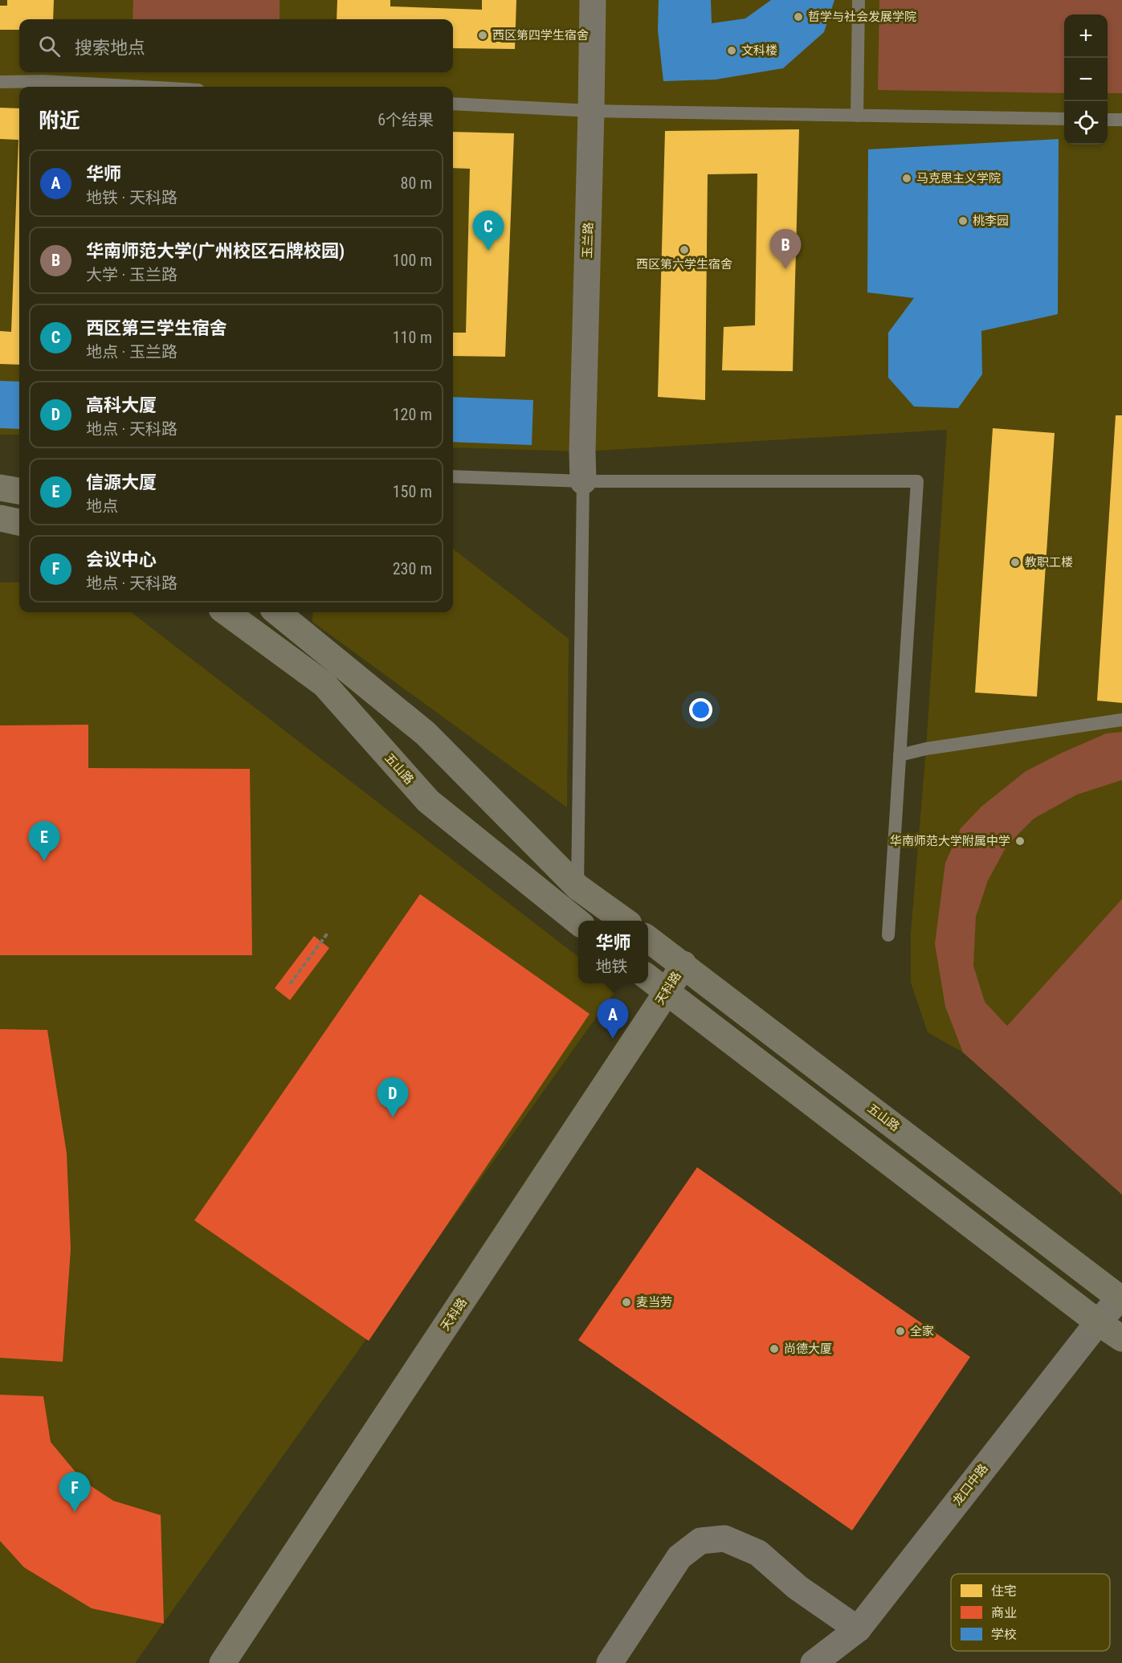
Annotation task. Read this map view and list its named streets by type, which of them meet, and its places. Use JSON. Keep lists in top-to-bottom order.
{
  "streets": {
    "main road": ["五山路", "天科路"],
    "street": ["玉兰路", "龙口中路"]
  },
  "crossings": [
    ["五山路", "天科路"],
    ["五山路", "龙口中路"]
  ],
  "places": [
    "哲学与社会发展学院",
    "西区第四学生宿舍",
    "文科楼",
    "马克思主义学院",
    "桃李园",
    "西区第六学生宿舍",
    "教职工楼",
    "华南师范大学附属中学",
    "麦当劳",
    "全家",
    "尚德大厦"
  ],
  "legend": ["住宅", "商业", "学校"],
  "page": {
    "map_buttons": ["+", "−"],
    "search": "搜索地点",
    "heading": ["附近", "6个结果"],
    "list": [
      {
        "mark": "A",
        "name": "华师",
        "note": "地铁 · 天科路",
        "value": "80 m"
      },
      {
        "mark": "B",
        "name": "华南师范大学(广州校区石牌校园)",
        "note": "大学 · 玉兰路",
        "value": "100 m"
      },
      {
        "mark": "C",
        "name": "西区第三学生宿舍",
        "note": "地点 · 玉兰路",
        "value": "110 m"
      },
      {
        "mark": "D",
        "name": "高科大厦",
        "note": "地点 · 天科路",
        "value": "120 m"
      },
      {
        "mark": "E",
        "name": "信源大厦",
        "note": "地点",
        "value": "150 m"
      },
      {
        "mark": "F",
        "name": "会议中心",
        "note": "地点 · 天科路",
        "value": "230 m"
      }
    ],
    "pins": [
      "C",
      "B",
      "E",
      "A",
      "D",
      "F"
    ],
    "popup": ["华师", "地铁"]
  }
}
